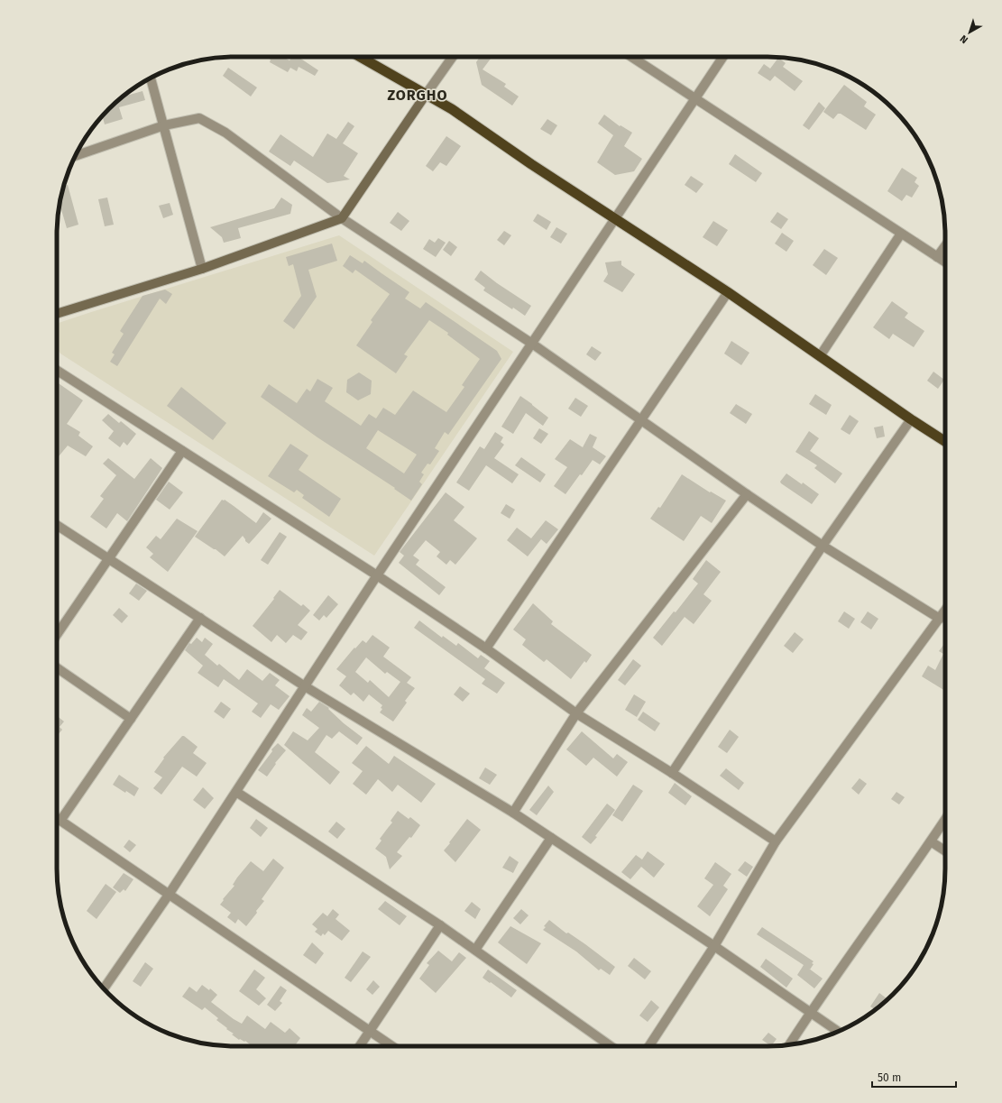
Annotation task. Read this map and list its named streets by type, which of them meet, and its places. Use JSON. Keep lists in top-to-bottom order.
{
  "districts": ["ZORGHO"],
  "scale_bar": "50 m",
  "north": "bottom left"
}
